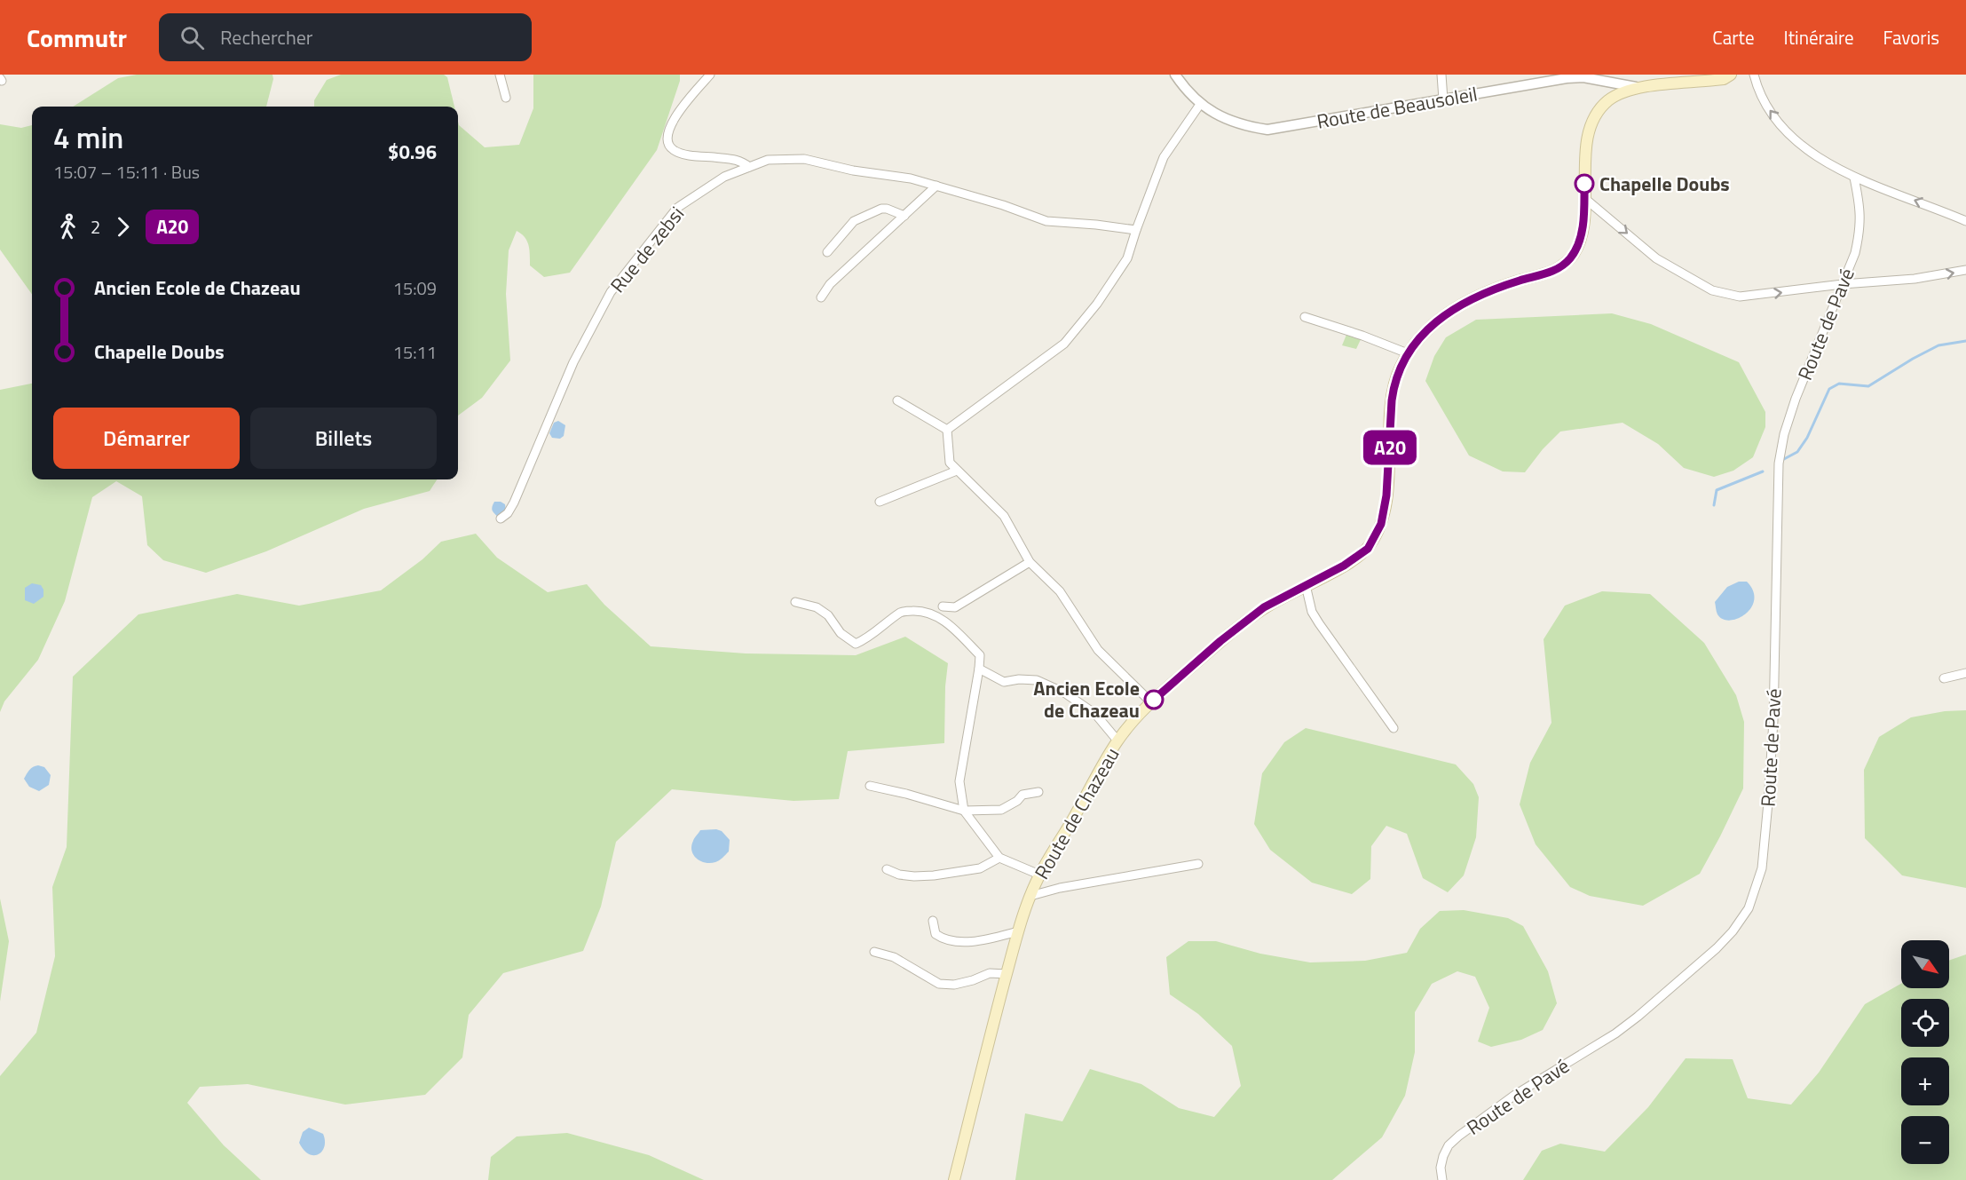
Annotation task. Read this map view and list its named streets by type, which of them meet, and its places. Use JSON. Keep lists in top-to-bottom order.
{
  "streets": {
    "main road": ["Route de Chazeau"],
    "street": ["Route de Beausoleil", "Rue de zebsi", "Route de Pavé"]
  },
  "crossings": [
    ["Route de Beausoleil", "Route de Chazeau"]
  ],
  "places": ["Chapelle Doubs", "Ancien Ecole de Chazeau"],
  "lines": ["bus line A20"],
  "north": "bottom right",
  "page": {
    "header": "Commutr",
    "search": "Rechercher",
    "nav": ["Carte", "Itinéraire", "Favoris"],
    "on_map": "A20",
    "heading": ["4 min", "15:07 – 15:11 · Bus", "$0.96"],
    "legs": ["2", "A20"],
    "list": [
      {
        "name": "Ancien Ecole de Chazeau",
        "value": "15:09"
      },
      {
        "name": "Chapelle Doubs",
        "value": "15:11"
      }
    ],
    "buttons": ["Démarrer", "Billets"],
    "map_buttons": ["+", "−"]
  }
}
